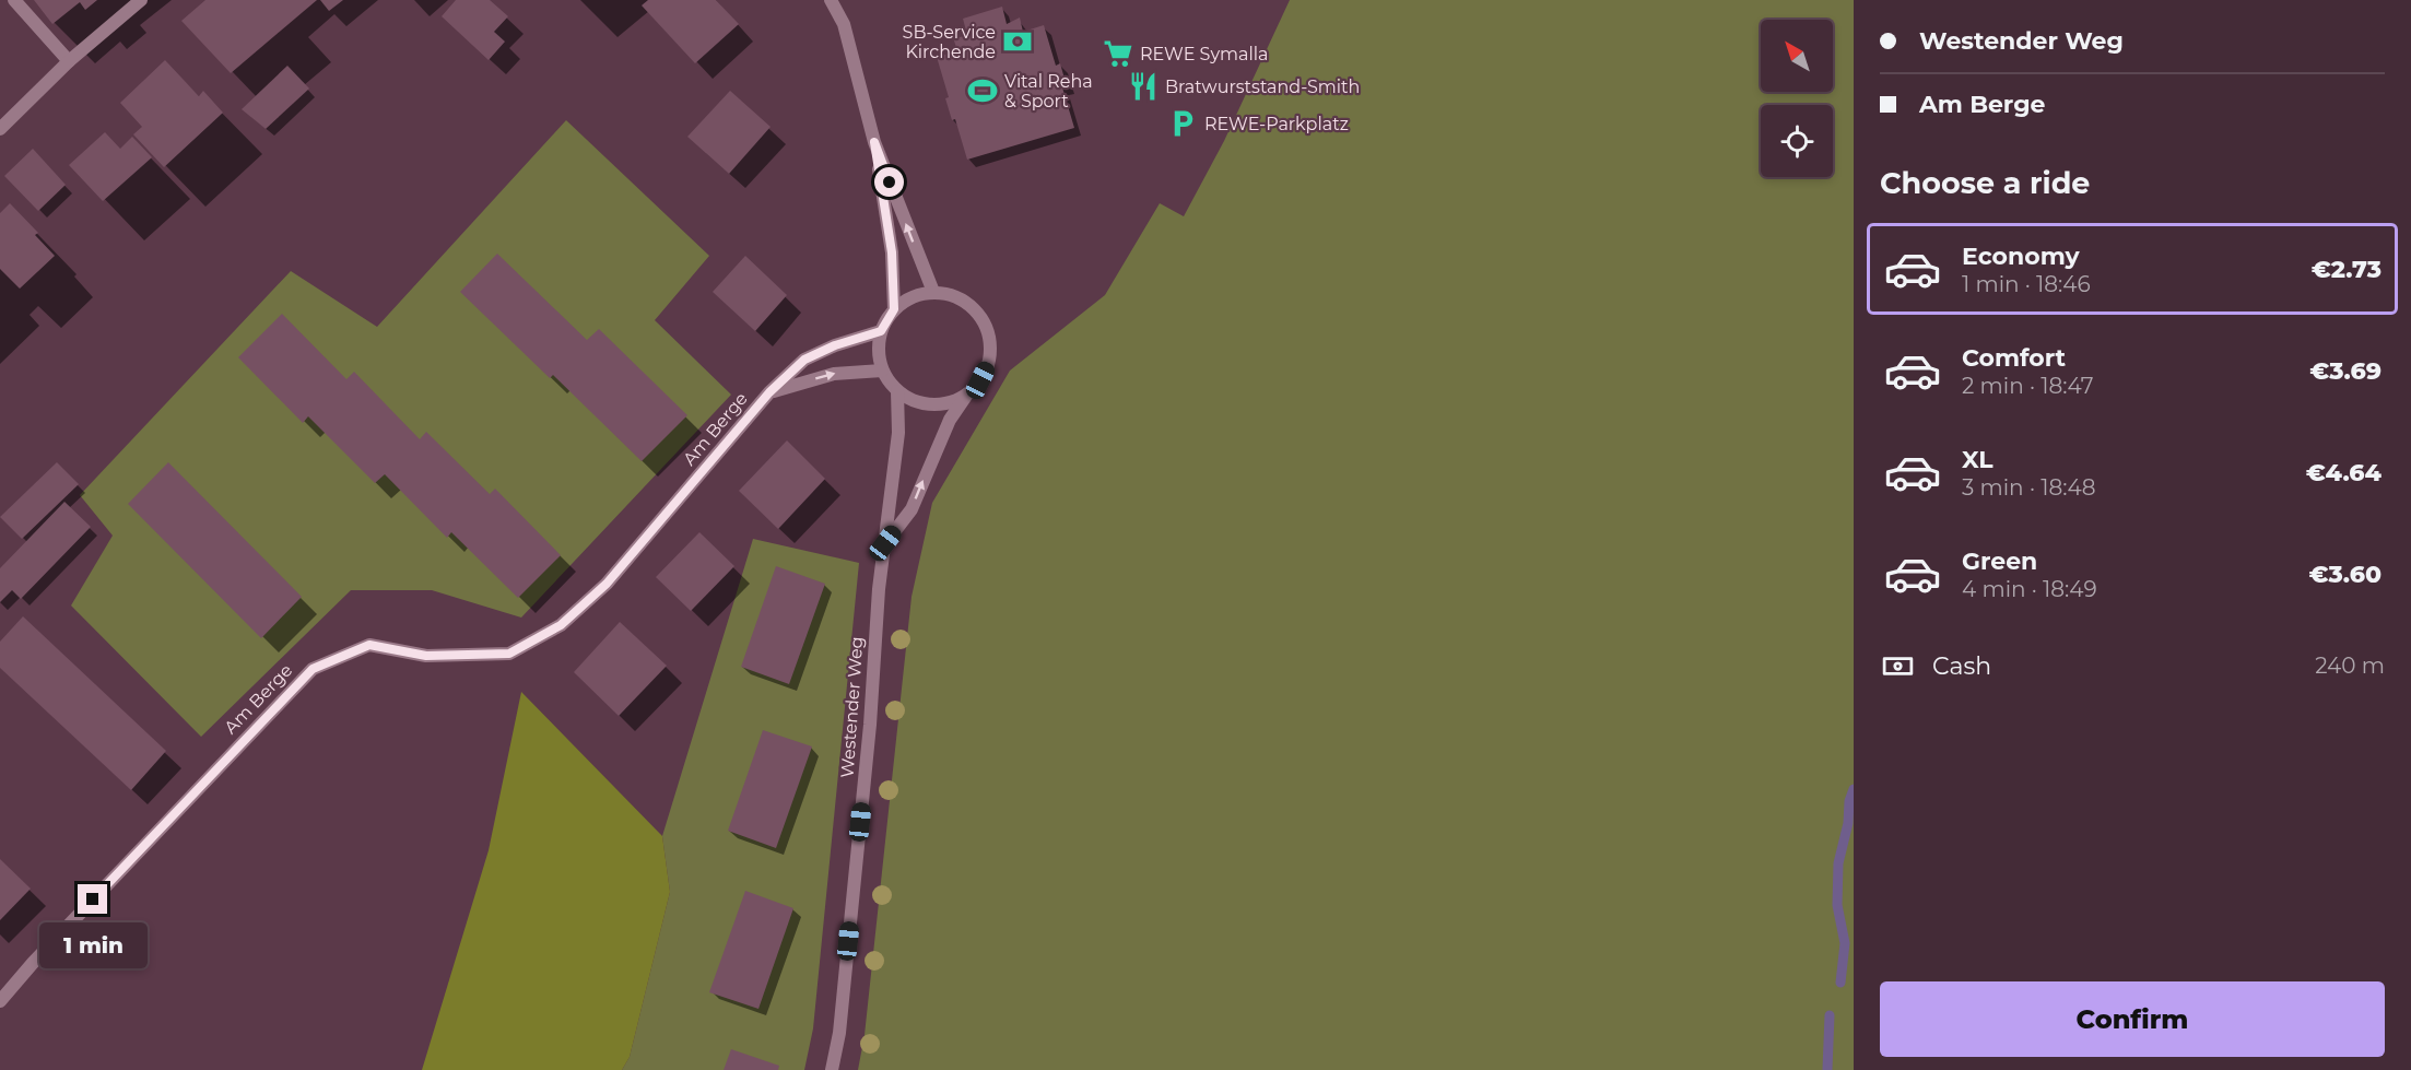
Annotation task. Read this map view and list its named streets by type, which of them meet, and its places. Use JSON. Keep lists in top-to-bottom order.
{
  "streets": {
    "street": ["Am Berge", "Westender Weg"]
  },
  "crossings": [
    ["Am Berge", "Westender Weg"]
  ],
  "places": {
    "bank": ["SB-Service Kirchende"],
    "supermarket": ["REWE Symalla"],
    "restaurant": ["Bratwurststand-Smith"],
    "sports": ["Vital Reha & Sport"],
    "parking": ["REWE-Parkplatz"]
  },
  "north": "top left",
  "page": {
    "banner": ["Westender Weg", "Am Berge"],
    "heading": "Choose a ride",
    "list": [
      {
        "name": "Economy",
        "note": "1 min · 18:46",
        "value": "€2.73"
      },
      {
        "name": "Comfort",
        "note": "2 min · 18:47",
        "value": "€3.69"
      },
      {
        "name": "XL",
        "note": "3 min · 18:48",
        "value": "€4.64"
      },
      {
        "name": "Green",
        "note": "4 min · 18:49",
        "value": "€3.60"
      }
    ],
    "pay": ["Cash", "240 m"],
    "bubble": "1 min",
    "buttons": "Confirm"
  }
}
